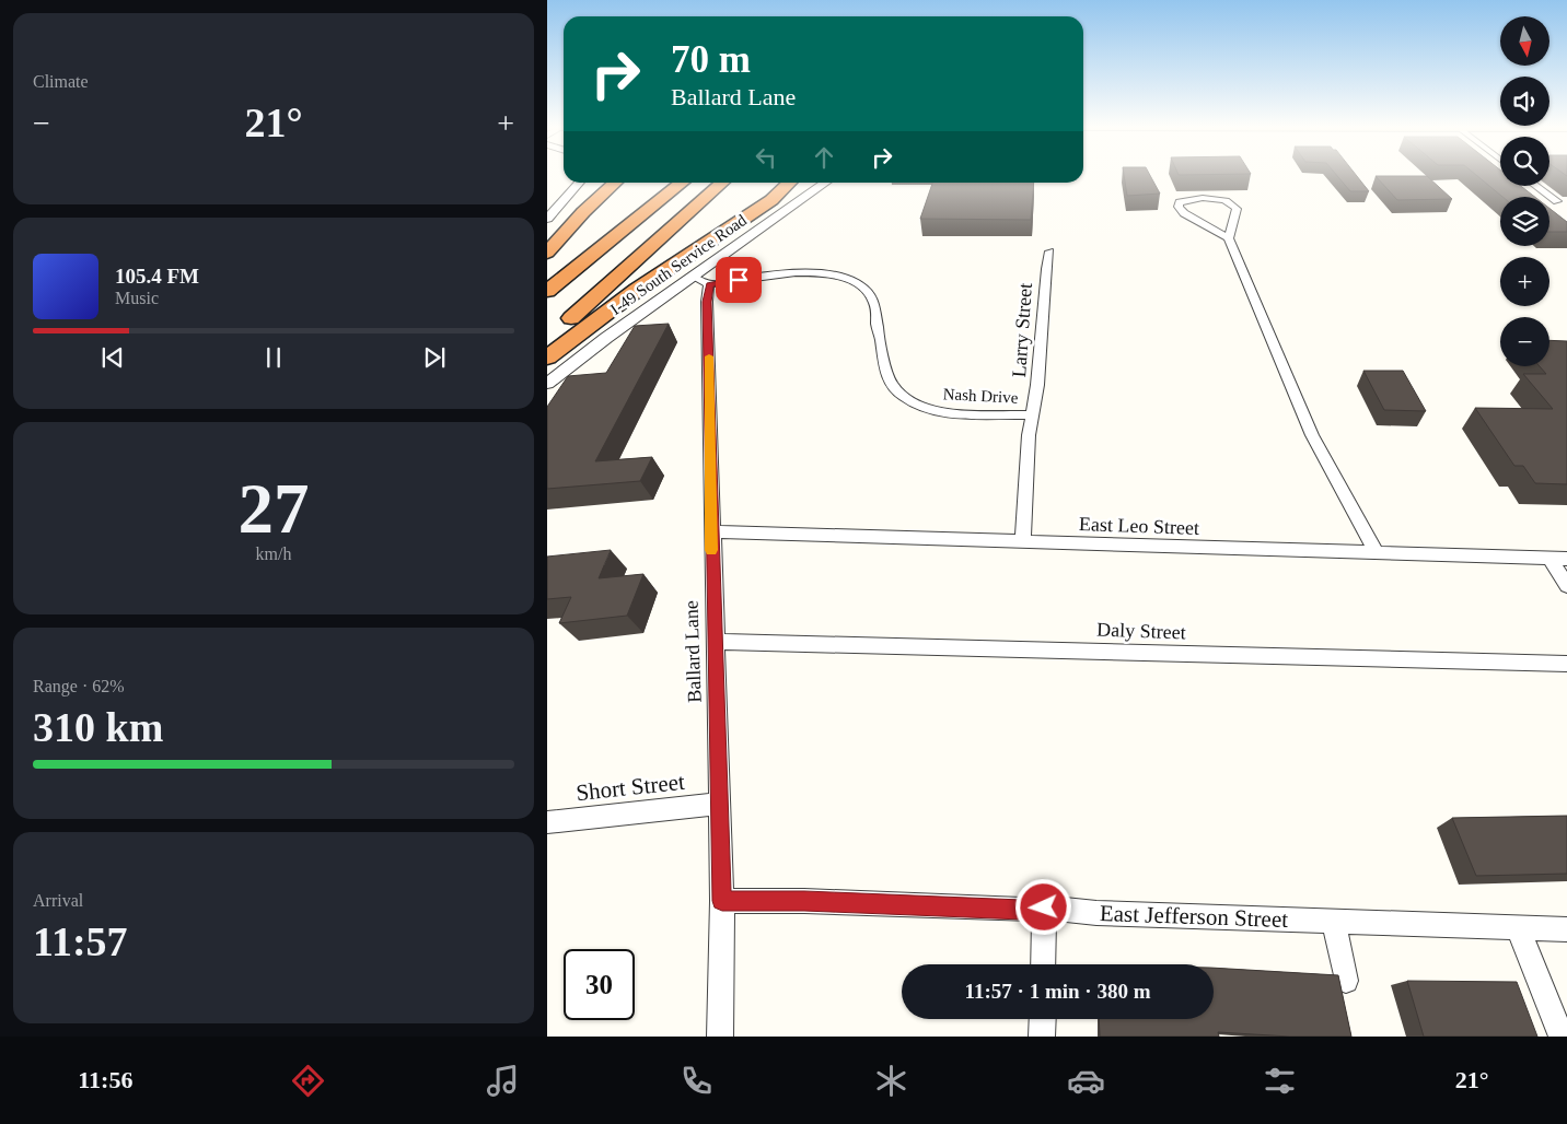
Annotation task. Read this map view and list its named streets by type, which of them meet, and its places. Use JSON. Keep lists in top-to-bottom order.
{
  "streets": {
    "street": [
      "I-49 South Service Road",
      "Larry Street",
      "Nash Drive",
      "East Leo Street",
      "Daly Street",
      "Ballard Lane",
      "Short Street",
      "East Jefferson Street"
    ]
  },
  "crossings": [
    ["Larry Street", "Nash Drive"],
    ["Larry Street", "East Leo Street"],
    ["Nash Drive", "Ballard Lane"],
    ["East Leo Street", "Ballard Lane"],
    ["Daly Street", "Ballard Lane"],
    ["Ballard Lane", "Short Street"],
    ["Ballard Lane", "East Jefferson Street"]
  ],
  "north": "bottom",
  "page": {
    "tile": [
      "Climate",
      ["27", "km/h"],
      ["Range · 62%", "310 km"],
      ["Arrival", "11:57"]
    ],
    "map_buttons": ["+", "−"],
    "turn": ["70 m", "Ballard Lane"],
    "heat": ["−", "21°", "+"],
    "song": ["105.4 FM", "Music"],
    "limit": "30",
    "trip": "11:57 · 1 min · 380 m",
    "tabs": ["11:56", "21°"]
  }
}
